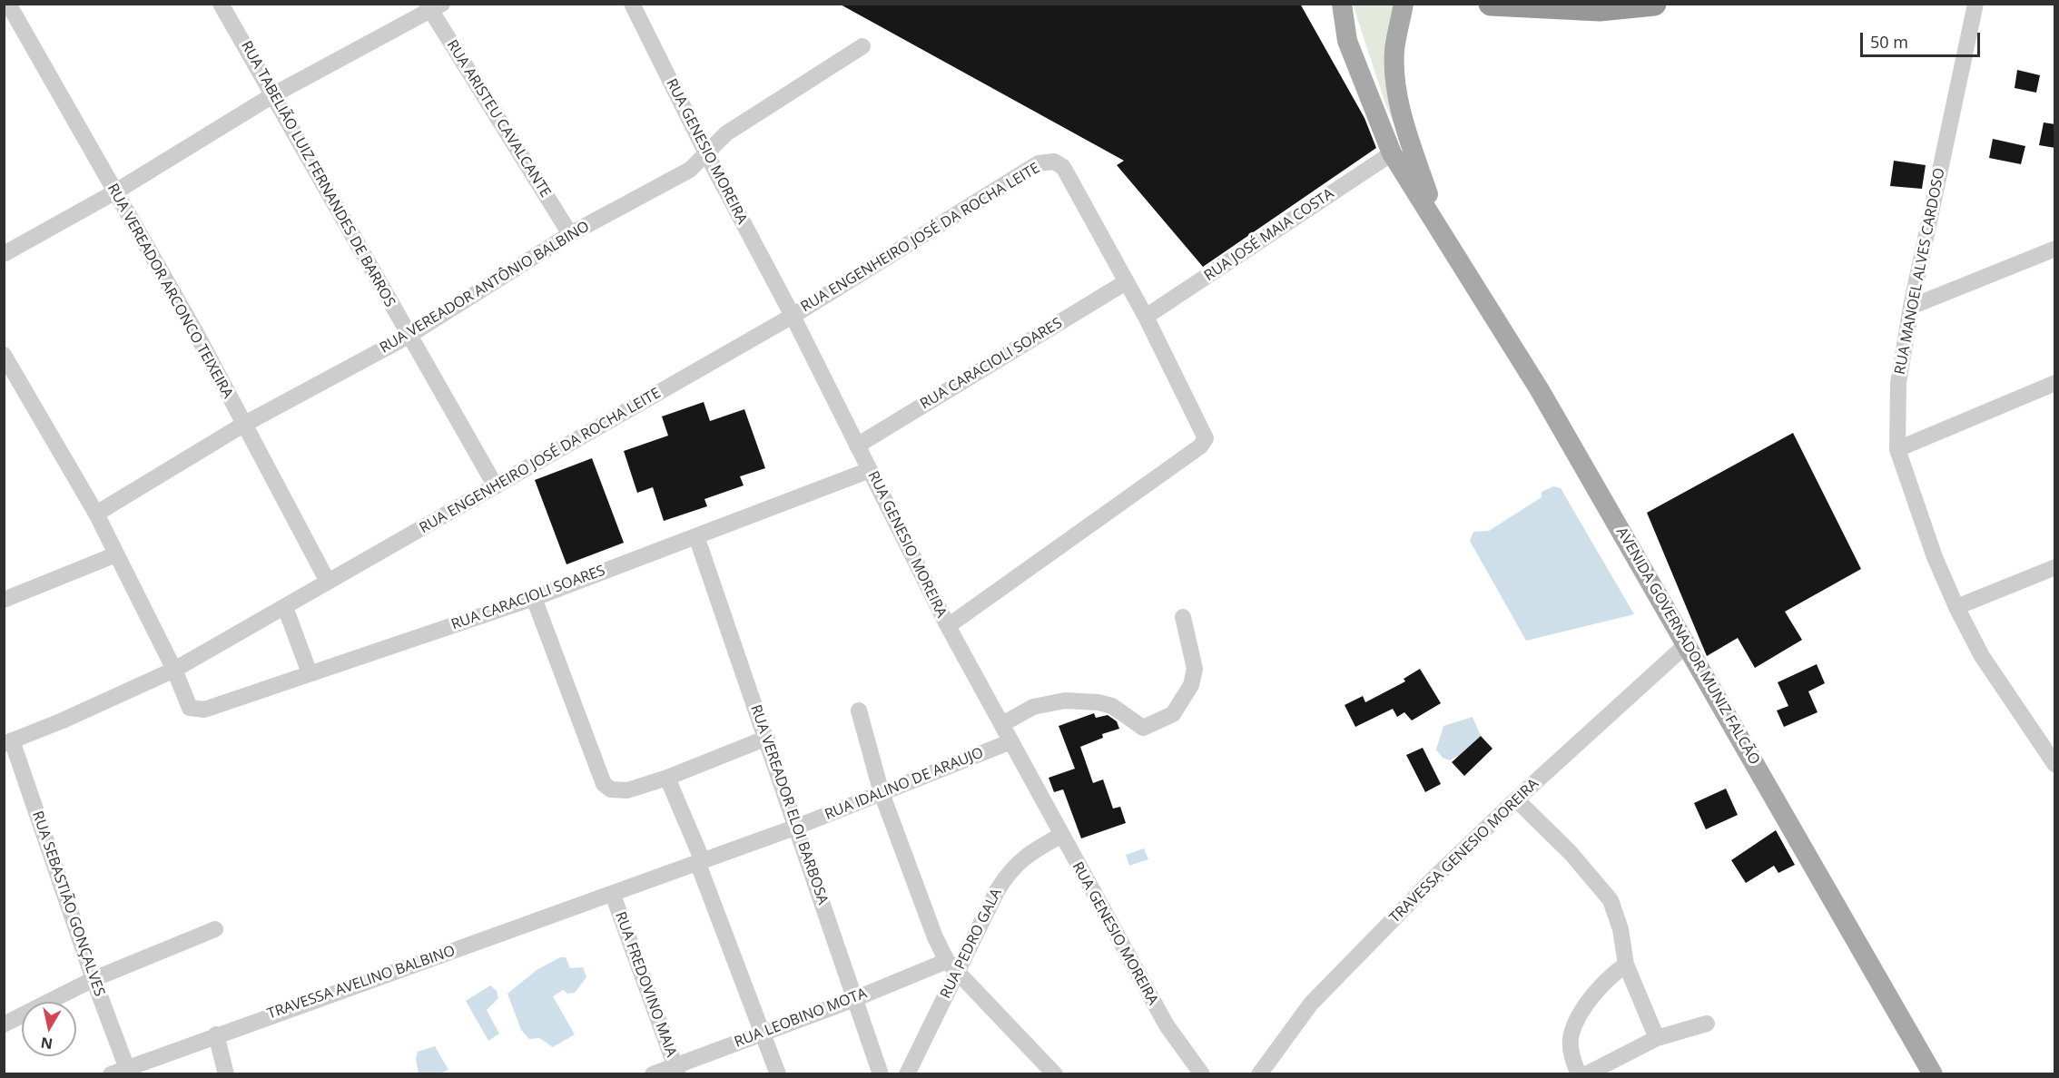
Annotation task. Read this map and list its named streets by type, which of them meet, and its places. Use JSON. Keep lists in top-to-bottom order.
{
  "streets": {
    "main road": ["AVENIDA GOVERNADOR MUNIZ FALCÃO"],
    "street": [
      "RUA ARISTEU CAVALCANTE",
      "RUA GENESIO MOREIRA",
      "RUA TABELIÃO LUIZ FERNANDES DE BARROS",
      "RUA JOSÉ MAIA COSTA",
      "RUA ENGENHEIRO JOSÉ DA ROCHA LEITE",
      "RUA MANOEL ALVES CARDOSO",
      "RUA VEREADOR ANTÔNIO BALBINO",
      "RUA VEREADOR ARCONCO TEIXEIRA",
      "RUA CARACIOLI SOARES",
      "RUA IDALINO DE ARAUJO",
      "RUA VEREADOR ELOI BARBOSA",
      "TRAVESSA GENESIO MOREIRA",
      "RUA SEBASTIÃO GONÇALVES",
      "RUA PEDRO GALA",
      "TRAVESSA AVELINO BALBINO",
      "RUA FREDOVINO MAIA",
      "RUA LEOBINO MOTA"
    ]
  },
  "crossings": [
    ["RUA ARISTEU CAVALCANTE", "RUA VEREADOR ANTÔNIO BALBINO"],
    ["RUA GENESIO MOREIRA", "RUA ENGENHEIRO JOSÉ DA ROCHA LEITE"],
    ["RUA GENESIO MOREIRA", "RUA VEREADOR ANTÔNIO BALBINO"],
    ["RUA GENESIO MOREIRA", "RUA CARACIOLI SOARES"],
    ["RUA GENESIO MOREIRA", "RUA IDALINO DE ARAUJO"],
    ["RUA GENESIO MOREIRA", "RUA PEDRO GALA"],
    ["RUA TABELIÃO LUIZ FERNANDES DE BARROS", "RUA ENGENHEIRO JOSÉ DA ROCHA LEITE"],
    ["RUA TABELIÃO LUIZ FERNANDES DE BARROS", "RUA VEREADOR ANTÔNIO BALBINO"],
    ["RUA JOSÉ MAIA COSTA", "AVENIDA GOVERNADOR MUNIZ FALCÃO"],
    ["RUA ENGENHEIRO JOSÉ DA ROCHA LEITE", "RUA VEREADOR ARCONCO TEIXEIRA"],
    ["RUA ENGENHEIRO JOSÉ DA ROCHA LEITE", "RUA CARACIOLI SOARES"],
    ["RUA ENGENHEIRO JOSÉ DA ROCHA LEITE", "RUA SEBASTIÃO GONÇALVES"],
    ["RUA VEREADOR ANTÔNIO BALBINO", "RUA VEREADOR ARCONCO TEIXEIRA"],
    ["RUA CARACIOLI SOARES", "RUA VEREADOR ELOI BARBOSA"],
    ["AVENIDA GOVERNADOR MUNIZ FALCÃO", "TRAVESSA GENESIO MOREIRA"],
    ["RUA IDALINO DE ARAUJO", "RUA VEREADOR ELOI BARBOSA"],
    ["RUA IDALINO DE ARAUJO", "TRAVESSA AVELINO BALBINO"],
    ["RUA IDALINO DE ARAUJO", "RUA FREDOVINO MAIA"],
    ["RUA VEREADOR ELOI BARBOSA", "RUA LEOBINO MOTA"],
    ["RUA SEBASTIÃO GONÇALVES", "TRAVESSA AVELINO BALBINO"],
    ["RUA PEDRO GALA", "RUA LEOBINO MOTA"],
    ["TRAVESSA AVELINO BALBINO", "RUA FREDOVINO MAIA"],
    ["RUA FREDOVINO MAIA", "RUA LEOBINO MOTA"]
  ],
  "scale_bar": "50 m",
  "north": "bottom"
}
